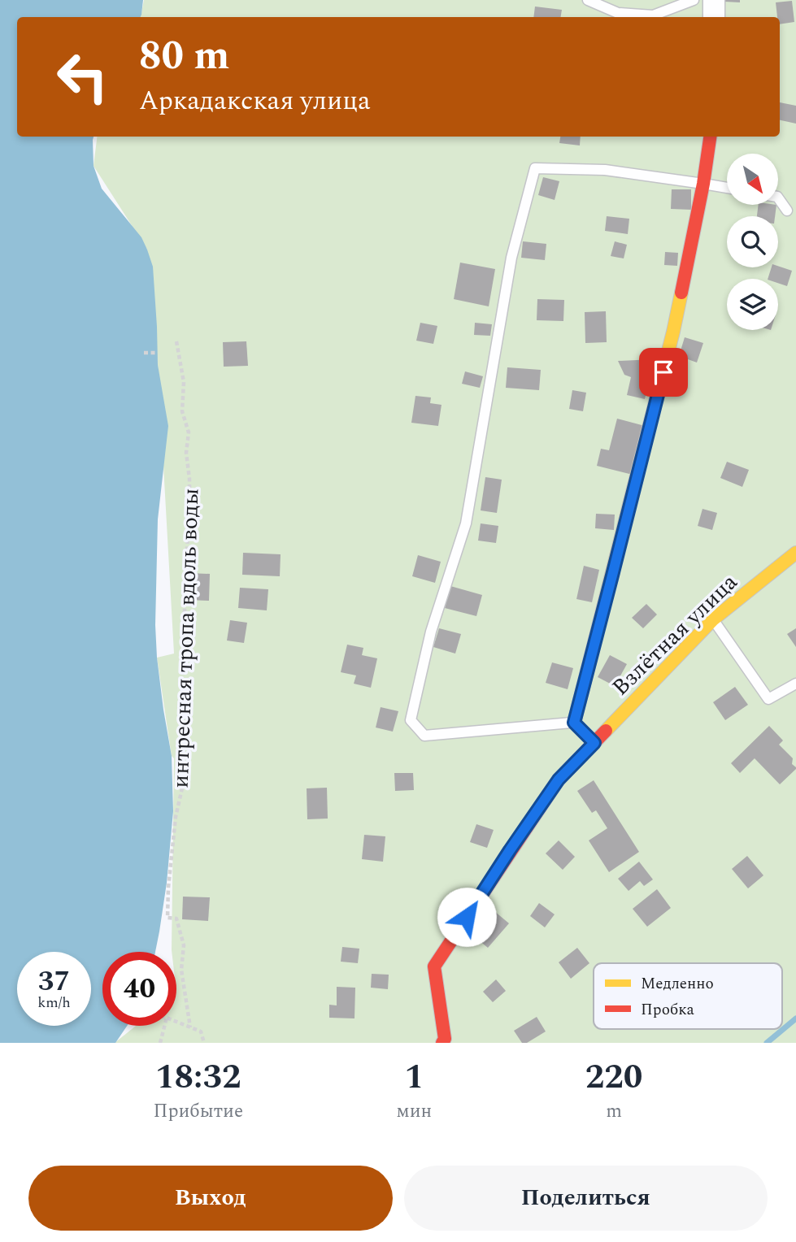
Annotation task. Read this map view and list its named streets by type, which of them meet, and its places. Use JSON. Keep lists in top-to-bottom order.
{
  "streets": {
    "street": ["Взлётная улица"],
    "path": ["интресная тропа вдоль воды"]
  },
  "legend": ["Медленно", "Пробка"],
  "north": "bottom right",
  "page": {
    "turn": ["80 m", "Аркадакская улица"],
    "speed": "37 km/h",
    "limit": "40",
    "eta": [
      "18:32",
      "Прибытие",
      "1",
      "мин",
      "220",
      "m"
    ],
    "buttons": ["Выход", "Поделиться"]
  }
}
